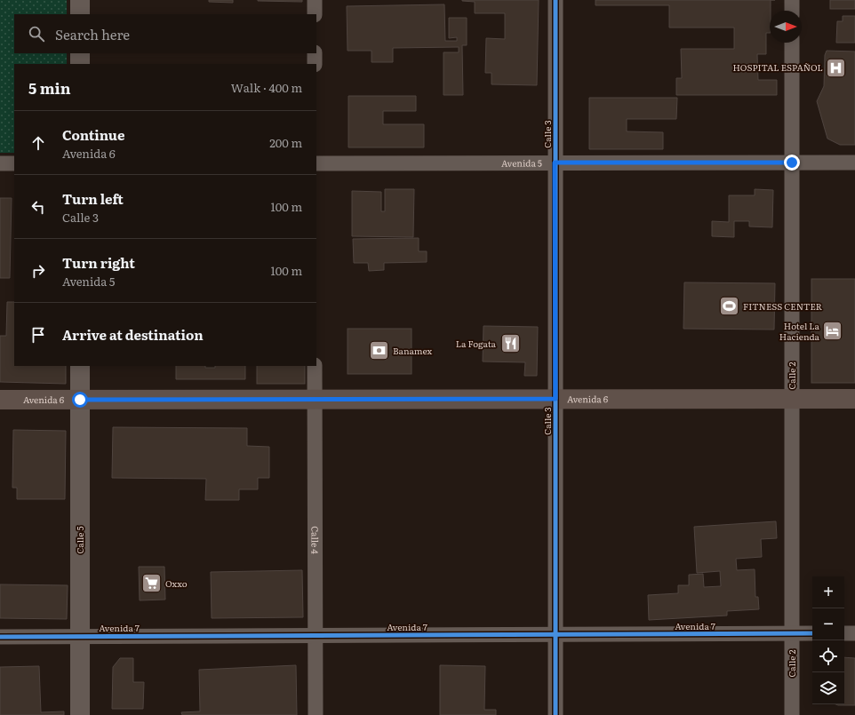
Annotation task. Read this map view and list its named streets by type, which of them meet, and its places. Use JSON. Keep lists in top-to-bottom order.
{
  "streets": {
    "main road": ["Avenida 6"],
    "street": [
      "Calle 3",
      "Avenida 5",
      "Calle 2",
      "Calle 5",
      "Calle 4",
      "Avenida 7"
    ]
  },
  "crossings": [
    ["Calle 3", "Avenida 5"],
    ["Calle 3", "Avenida 6"],
    ["Calle 3", "Avenida 7"],
    ["Avenida 5", "Calle 2"],
    ["Calle 2", "Avenida 6"],
    ["Calle 2", "Avenida 7"],
    ["Avenida 6", "Calle 5"],
    ["Avenida 6", "Calle 4"],
    ["Calle 5", "Avenida 7"],
    ["Calle 4", "Avenida 7"]
  ],
  "places": {
    "hospital": ["HOSPITAL ESPAÑOL"],
    "sports": ["FITNESS CENTER"],
    "hotel": ["Hotel La Hacienda"],
    "restaurant": ["La Fogata"],
    "bank": ["Banamex"],
    "supermarket": ["Oxxo"]
  },
  "north": "right",
  "page": {
    "search": "Search here",
    "heading": ["5 min", "Walk · 400 m"],
    "list": [
      ["Continue", "Avenida 6", "200 m"],
      ["Turn left", "Calle 3", "100 m"],
      ["Turn right", "Avenida 5", "100 m"],
      "Arrive at destination"
    ],
    "map_buttons": ["+", "−"]
  }
}
